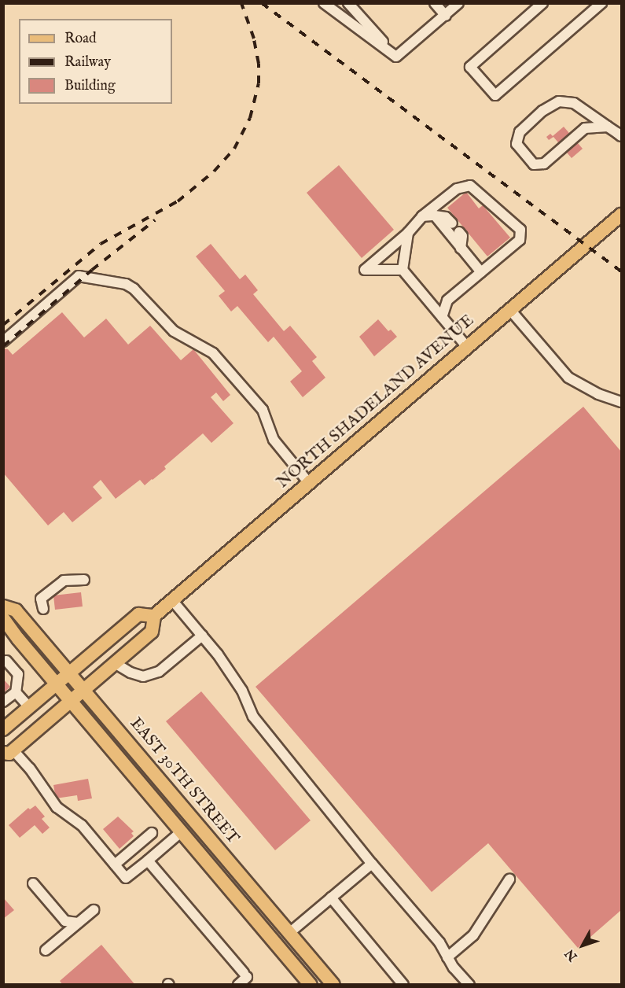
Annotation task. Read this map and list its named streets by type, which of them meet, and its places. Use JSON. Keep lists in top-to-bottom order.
{
  "streets": {
    "main road": ["NORTH SHADELAND AVENUE", "EAST 30TH STREET"]
  },
  "crossings": [
    ["NORTH SHADELAND AVENUE", "EAST 30TH STREET"]
  ],
  "legend": ["Road", "Railway", "Building"],
  "north": "bottom left"
}
